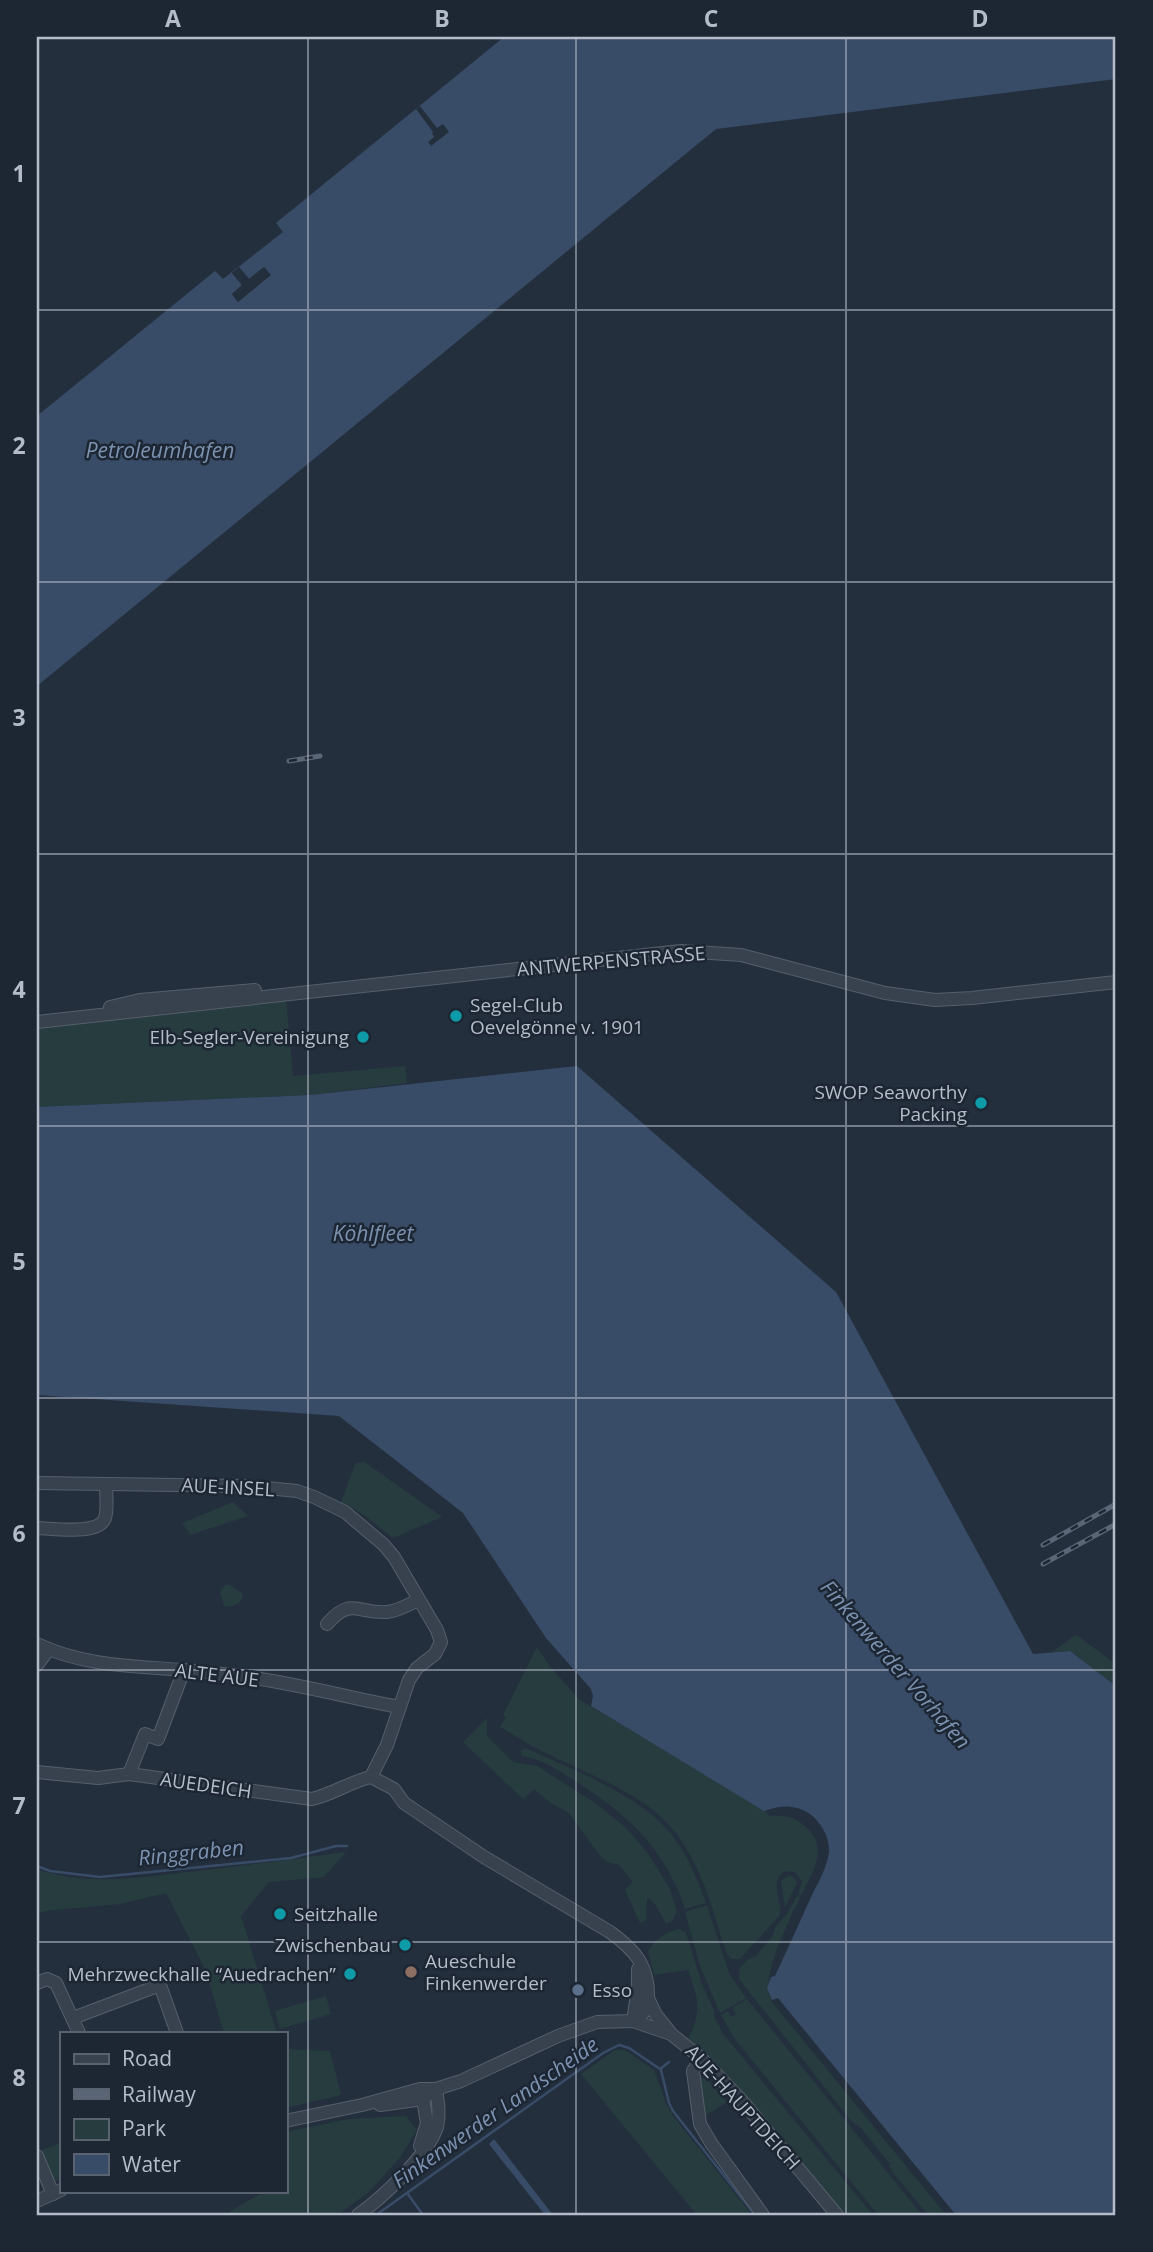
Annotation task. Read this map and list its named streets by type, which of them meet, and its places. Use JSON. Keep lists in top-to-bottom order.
{
  "streets": {
    "street": [
      "ANTWERPENSTRASSE",
      "AUE-INSEL",
      "ALTE AUE",
      "AUEDEICH",
      "AUE-HAUPTDEICH"
    ]
  },
  "water": [
    "Petroleumhafen",
    "Köhlfleet",
    "Finkenwerder Vorhafen",
    "Ringgraben",
    "Finkenwerder Landscheide"
  ],
  "places": [
    "Segel-Club Oevelgönne v. 1901",
    "Elb-Segler-Vereinigung",
    "SWOP Seaworthy Packing",
    "Seitzhalle",
    "Zwischenbau",
    "Aueschule Finkenwerder",
    "Mehrzweckhalle “Auedrachen”",
    "Esso"
  ],
  "legend": [
    "Road",
    "Railway",
    "Park",
    "Water"
  ],
  "grid": {
    "columns": [
      "A",
      "B",
      "C",
      "D"
    ],
    "rows": [
      "1",
      "2",
      "3",
      "4",
      "5",
      "6",
      "7",
      "8"
    ]
  }
}
